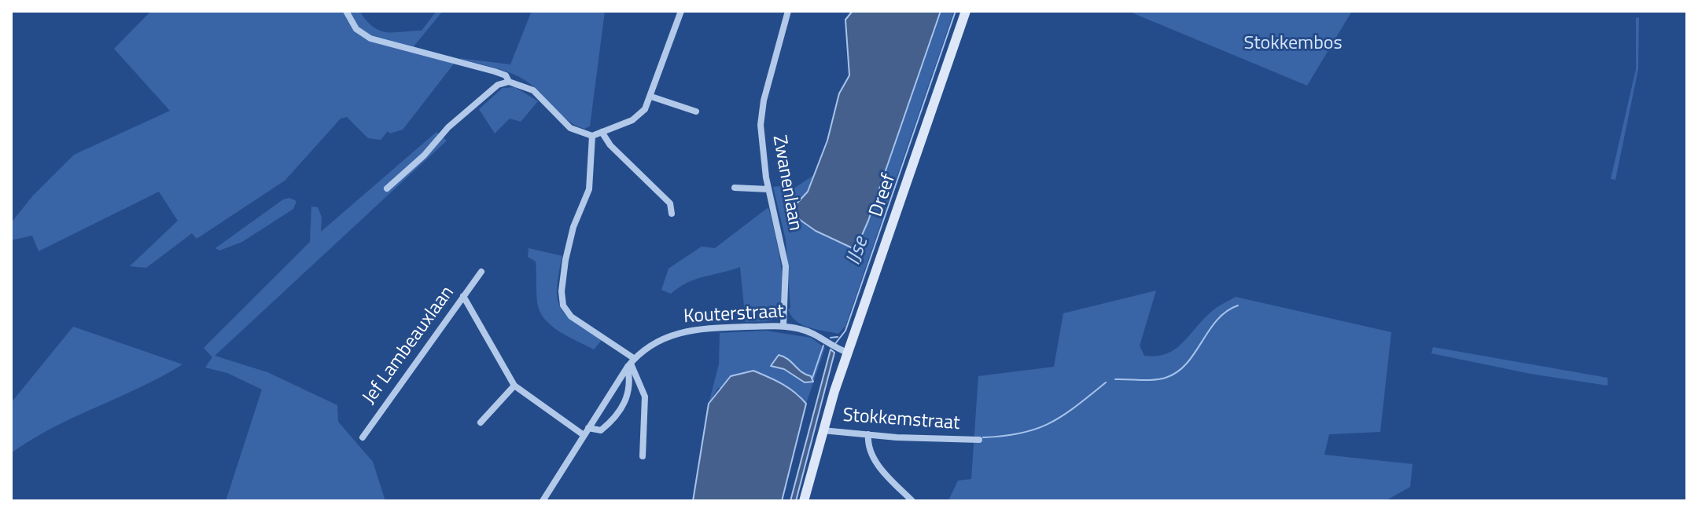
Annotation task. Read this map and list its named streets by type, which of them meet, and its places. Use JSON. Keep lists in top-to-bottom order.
{
  "streets": {
    "main road": ["Dreef"],
    "street": [
      "Zwanenlaan",
      "Kouterstraat",
      "Jef Lambeauxlaan",
      "Stokkemstraat"
    ]
  },
  "crossings": [
    ["Zwanenlaan", "Kouterstraat"],
    ["Dreef", "Kouterstraat"],
    ["Dreef", "Stokkemstraat"]
  ],
  "water": ["IJse"],
  "parks": ["Stokkembos"]
}
